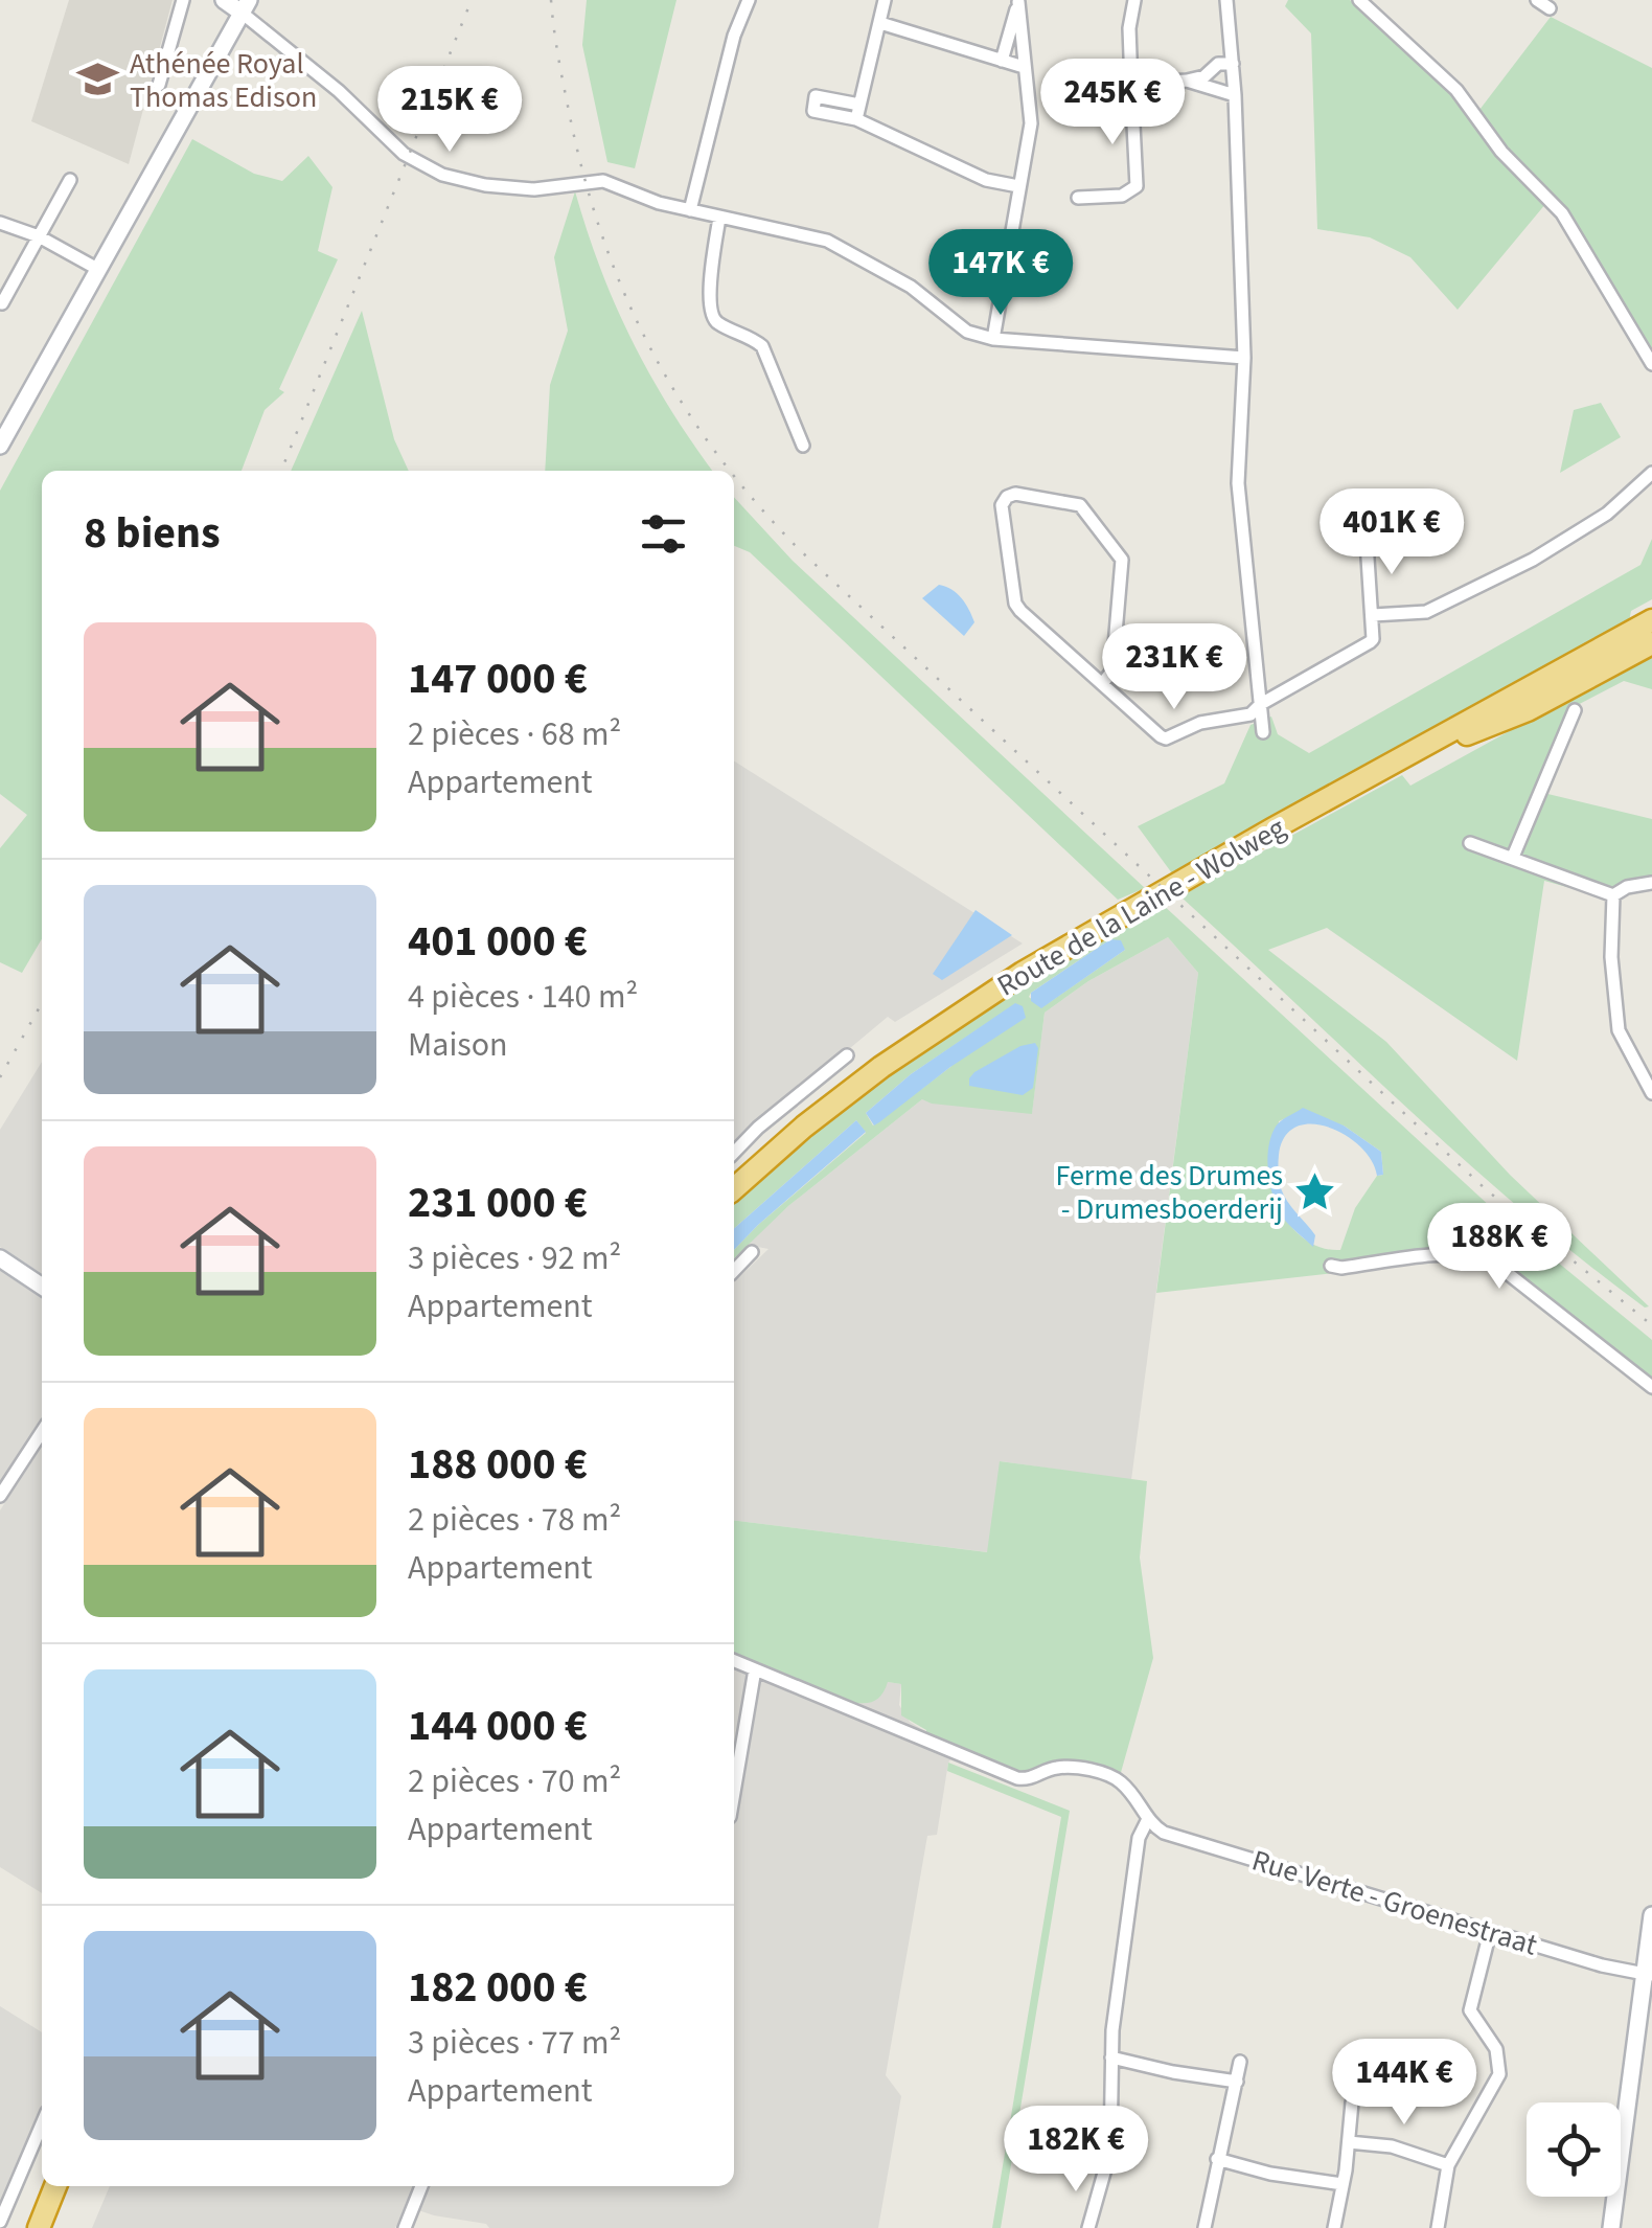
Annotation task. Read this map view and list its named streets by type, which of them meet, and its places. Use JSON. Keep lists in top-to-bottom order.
{
  "streets": {
    "highway": ["Route de la Laine - Wolweg"],
    "street": ["Rue Verte - Groenestraat"]
  },
  "places": {
    "school or university": ["Athénée Royal Thomas Edison"],
    "place": ["Ferme des Drumes - Drumesboerderij"]
  },
  "page": {
    "price": [
      "245K €",
      "215K €",
      "147K €",
      "401K €",
      "231K €",
      "188K €",
      "144K €",
      "182K €"
    ],
    "heading": "8 biens",
    "list": [
      {
        "name": "147 000 €",
        "note": "2 pièces · 68 m² · Appartement"
      },
      {
        "name": "401 000 €",
        "note": "4 pièces · 140 m² · Maison"
      },
      {
        "name": "231 000 €",
        "note": "3 pièces · 92 m² · Appartement"
      },
      {
        "name": "188 000 €",
        "note": "2 pièces · 78 m² · Appartement"
      },
      {
        "name": "144 000 €",
        "note": "2 pièces · 70 m² · Appartement"
      },
      {
        "name": "182 000 €",
        "note": "3 pièces · 77 m² · Appartement"
      }
    ]
  }
}
